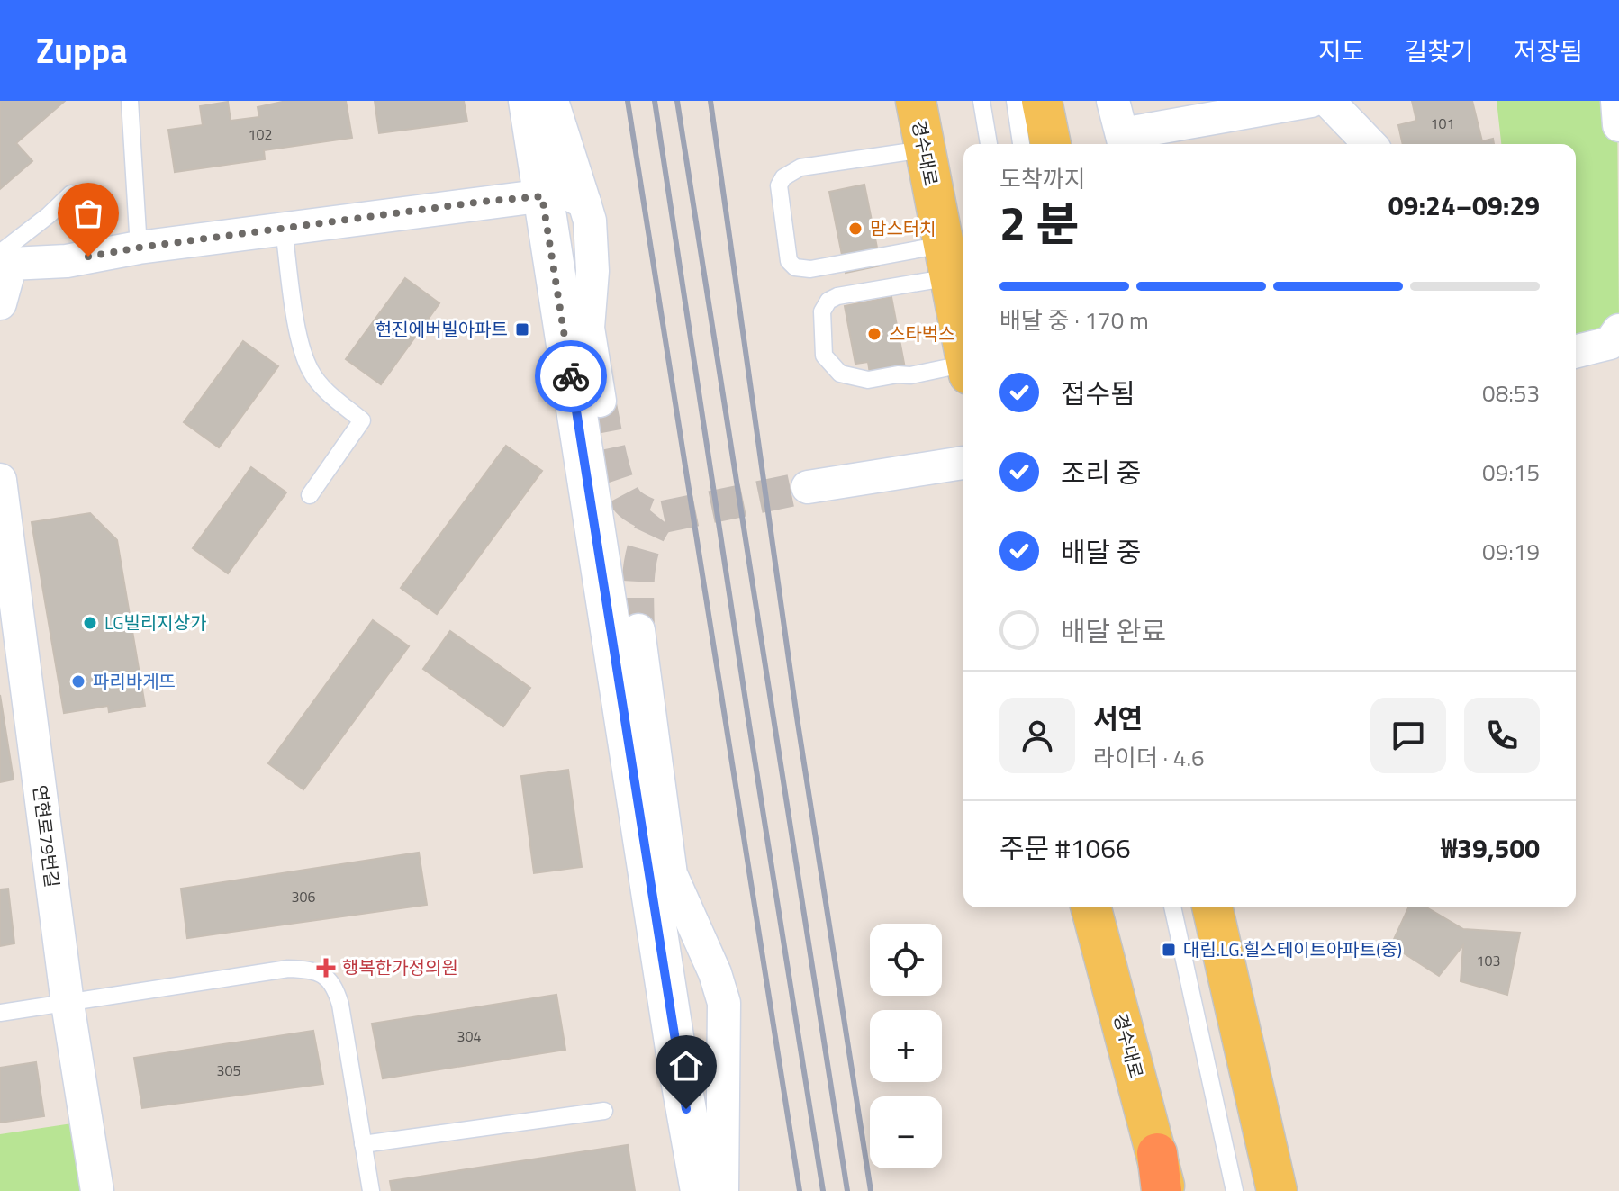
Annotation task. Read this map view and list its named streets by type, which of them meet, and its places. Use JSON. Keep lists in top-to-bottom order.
{
  "streets": {
    "main road": ["경수대로"],
    "street": ["연현로79번길"]
  },
  "places": {
    "other": [
      "맘스터치",
      "스타벅스",
      "LG빌리지상가",
      "파리바게뜨"
    ],
    "transit": ["현진에버빌아파트", "대림.LG.힐스테이트아파트(중)"],
    "health": ["행복한가정의원"]
  },
  "house_numbers": [
    "101",
    "102",
    "306",
    "103",
    "304",
    "305"
  ],
  "page": {
    "header": "Zuppa",
    "nav": ["지도", "길찾기", "저장됨"],
    "heading": ["2 분", "도착까지", "09:24–09:29"],
    "panel": [
      "서연",
      "라이더 · 4.6",
      "주문 #1066",
      "₩39,500"
    ],
    "bar": "배달 중 · 170 m",
    "list": [
      ["접수됨", "08:53"],
      ["조리 중", "09:15"],
      ["배달 중", "09:19"],
      "배달 완료"
    ],
    "map_buttons": ["+", "−"]
  }
}
